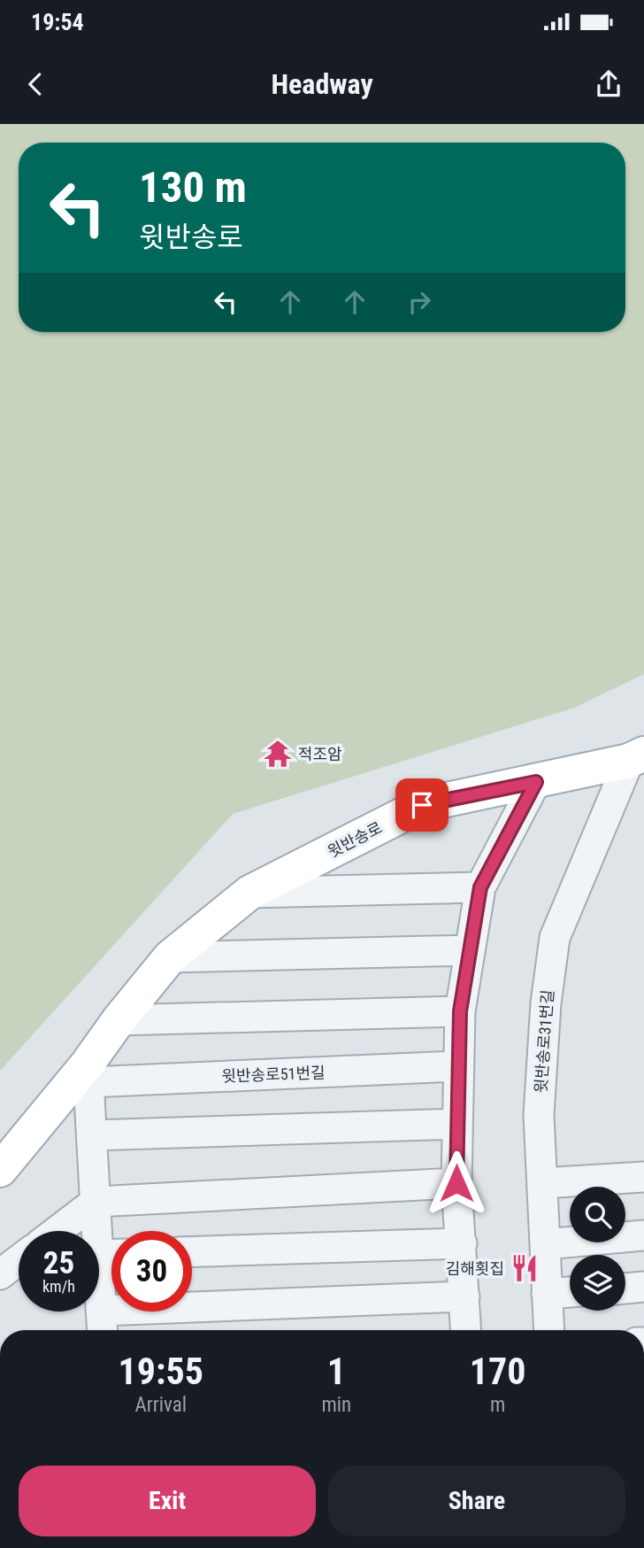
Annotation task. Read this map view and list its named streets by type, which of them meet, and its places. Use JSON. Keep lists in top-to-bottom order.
{
  "streets": {
    "main road": ["윗반송로"],
    "street": ["윗반송로31번길", "윗반송로51번길"]
  },
  "crossings": [
    ["윗반송로", "윗반송로31번길"],
    ["윗반송로", "윗반송로51번길"]
  ],
  "places": {
    "temple": ["적조암"],
    "restaurant": ["김해횟집"]
  },
  "page": {
    "status": "19:54",
    "header": "Headway",
    "turn": ["130 m", "윗반송로"],
    "speed": "25 km/h",
    "limit": "30",
    "eta": [
      "19:55",
      "Arrival",
      "1",
      "min",
      "170",
      "m"
    ],
    "buttons": ["Exit", "Share"]
  }
}
